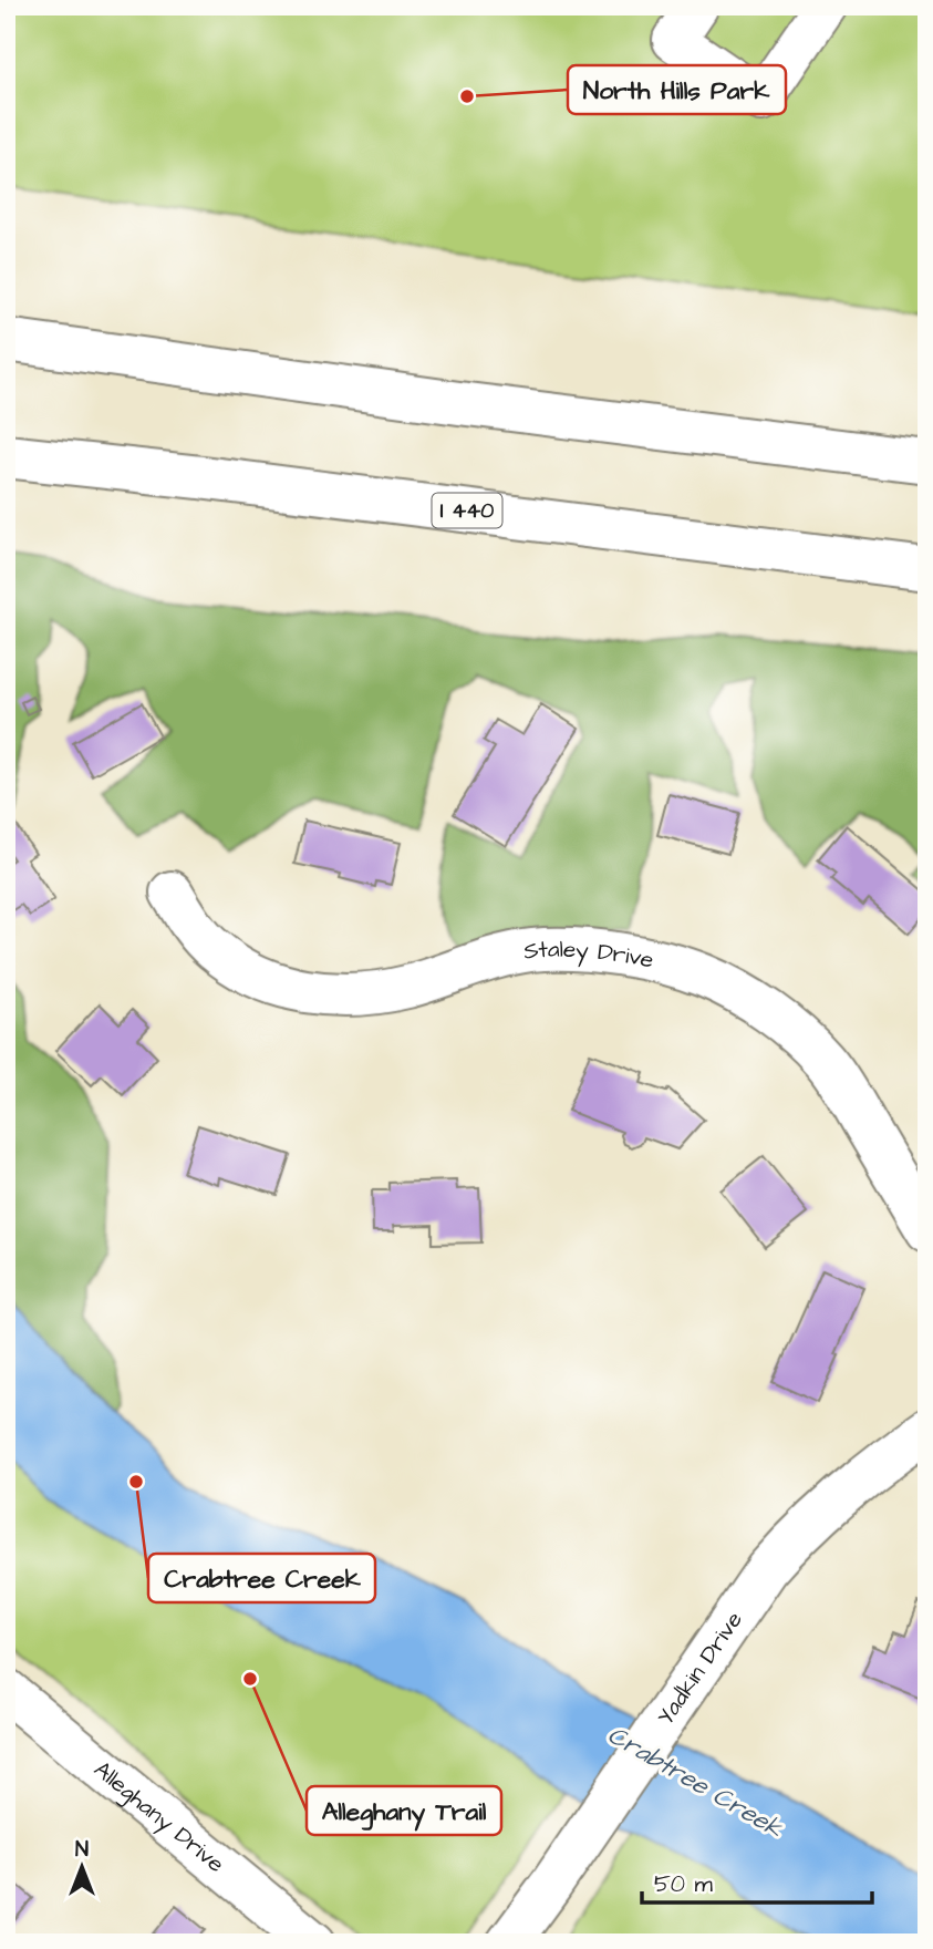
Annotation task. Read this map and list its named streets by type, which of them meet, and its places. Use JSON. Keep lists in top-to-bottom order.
{
  "streets": {
    "main road": [
      "I 440",
      "Staley Drive",
      "Yadkin Drive",
      "Alleghany Drive"
    ]
  },
  "water": ["Crabtree Creek"],
  "places": ["North Hills Park", "Crabtree Creek", "Alleghany Trail"],
  "scale_bar": "50 m",
  "north": "top"
}
